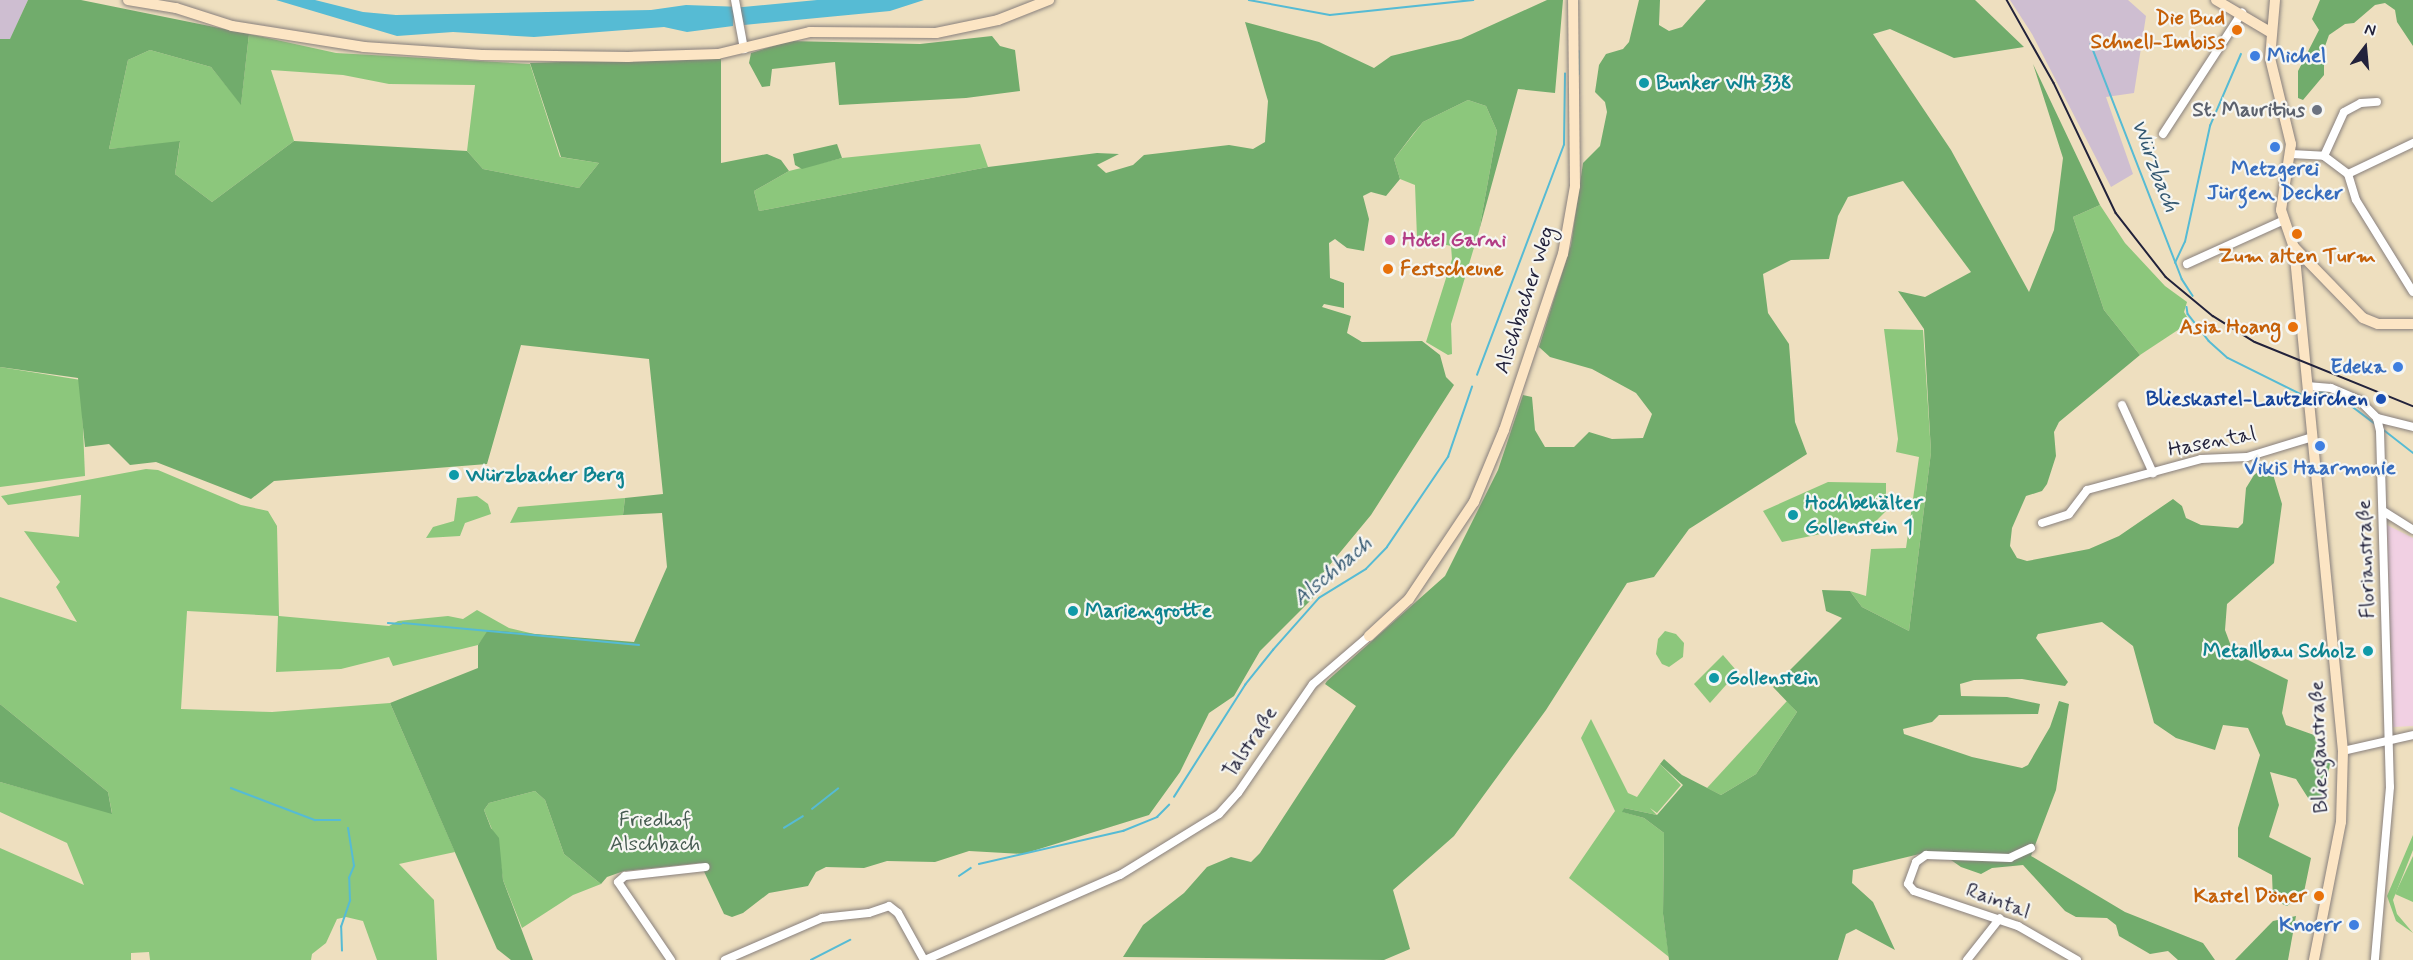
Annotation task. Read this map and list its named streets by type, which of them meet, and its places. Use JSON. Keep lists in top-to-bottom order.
{
  "streets": {
    "main road": ["Alschbacher Weg", "Talstraße", "Bliesgaustraße"],
    "street": ["Hasental", "Florianstraße", "Raintal"]
  },
  "crossings": [
    ["Alschbacher Weg", "Talstraße"],
    ["Hasental", "Bliesgaustraße"]
  ],
  "water": ["Würzbach", "Alschbach"],
  "parks": ["Friedhof Alschbach"],
  "places": [
    "Die Bud Schnell-Imbiss",
    "Michel",
    "Bunker WH 338",
    "St. Mauritius",
    "Metzgerei Jürgen Decker",
    "Zum alten Turm",
    "Hotel Garni",
    "Festscheune",
    "Asia Hoang",
    "Edeka",
    "Blieskastel-Lautzkirchen",
    "Vikis Haarmonie",
    "Würzbacher Berg",
    "Hochbehälter Gollenstein 1",
    "Mariengrotte",
    "Metallbau Scholz",
    "Gollenstein",
    "Kastel Döner",
    "Knoerr"
  ],
  "north": "top"
}
